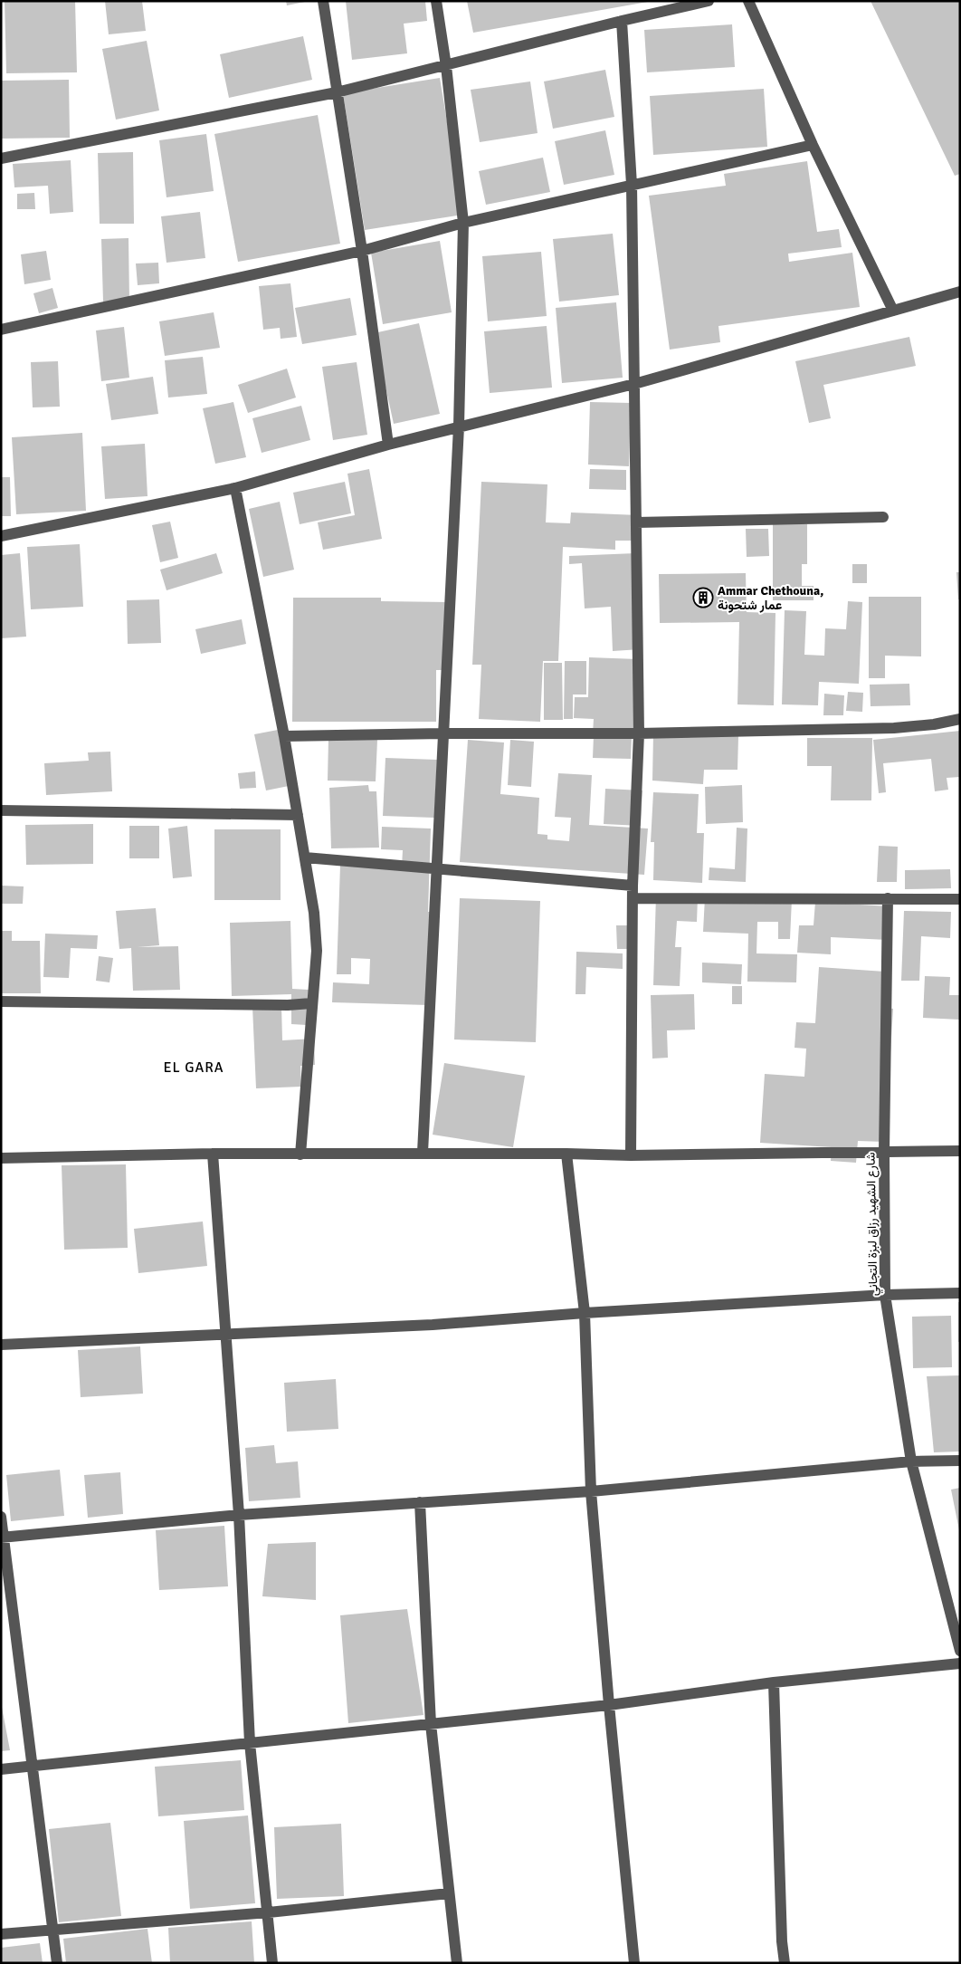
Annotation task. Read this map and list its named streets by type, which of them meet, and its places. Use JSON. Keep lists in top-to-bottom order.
{
  "streets": {
    "street": ["شارع الشهيد رزاق لبزة التجاني"]
  },
  "districts": ["EL GARA"],
  "places": {
    "building": ["Ammar Chethouna, عمار شتحونة"]
  }
}
